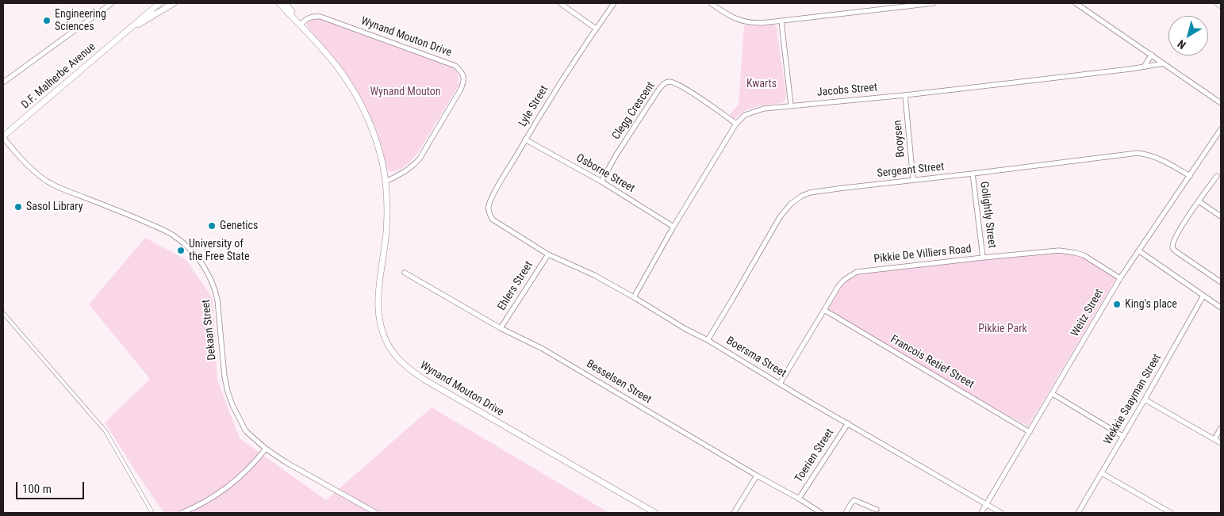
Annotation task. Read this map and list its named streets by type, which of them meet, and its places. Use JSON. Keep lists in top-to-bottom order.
{
  "streets": {
    "street": [
      "Wynand Mouton Drive",
      "D.F. Malherbe Avenue",
      "Jacobs Street",
      "Lyle Street",
      "Clegg Crescent",
      "Booysen",
      "Sergeant Street",
      "Osborne Street",
      "Golightly Street",
      "Pikkie De Villiers Road",
      "Ehlers Street",
      "Weitz Street",
      "Dekaan Street",
      "Boersma Street",
      "Francois Retief Street",
      "Besselsen Street",
      "Wekkie Saayman Street",
      "Toerien Street"
    ]
  },
  "crossings": [
    ["D.F. Malherbe Avenue", "Dekaan Street"],
    ["Jacobs Street", "Clegg Crescent"],
    ["Jacobs Street", "Booysen"],
    ["Jacobs Street", "Osborne Street"],
    ["Jacobs Street", "Boersma Street"],
    ["Lyle Street", "Osborne Street"],
    ["Lyle Street", "Boersma Street"],
    ["Clegg Crescent", "Osborne Street"],
    ["Booysen", "Sergeant Street"],
    ["Sergeant Street", "Golightly Street"],
    ["Sergeant Street", "Weitz Street"],
    ["Sergeant Street", "Boersma Street"],
    ["Golightly Street", "Pikkie De Villiers Road"],
    ["Pikkie De Villiers Road", "Weitz Street"],
    ["Pikkie De Villiers Road", "Boersma Street"],
    ["Pikkie De Villiers Road", "Francois Retief Street"],
    ["Ehlers Street", "Boersma Street"],
    ["Ehlers Street", "Besselsen Street"],
    ["Weitz Street", "Boersma Street"],
    ["Weitz Street", "Francois Retief Street"],
    ["Boersma Street", "Toerien Street"],
    ["Besselsen Street", "Toerien Street"]
  ],
  "parks": ["Kwarts", "Wynand Mouton", "Pikkie Park"],
  "places": [
    "Engineering Sciences",
    "Sasol Library",
    "Genetics",
    "University of the Free State",
    "King's place"
  ],
  "scale_bar": "100 m",
  "north": "bottom left"
}
